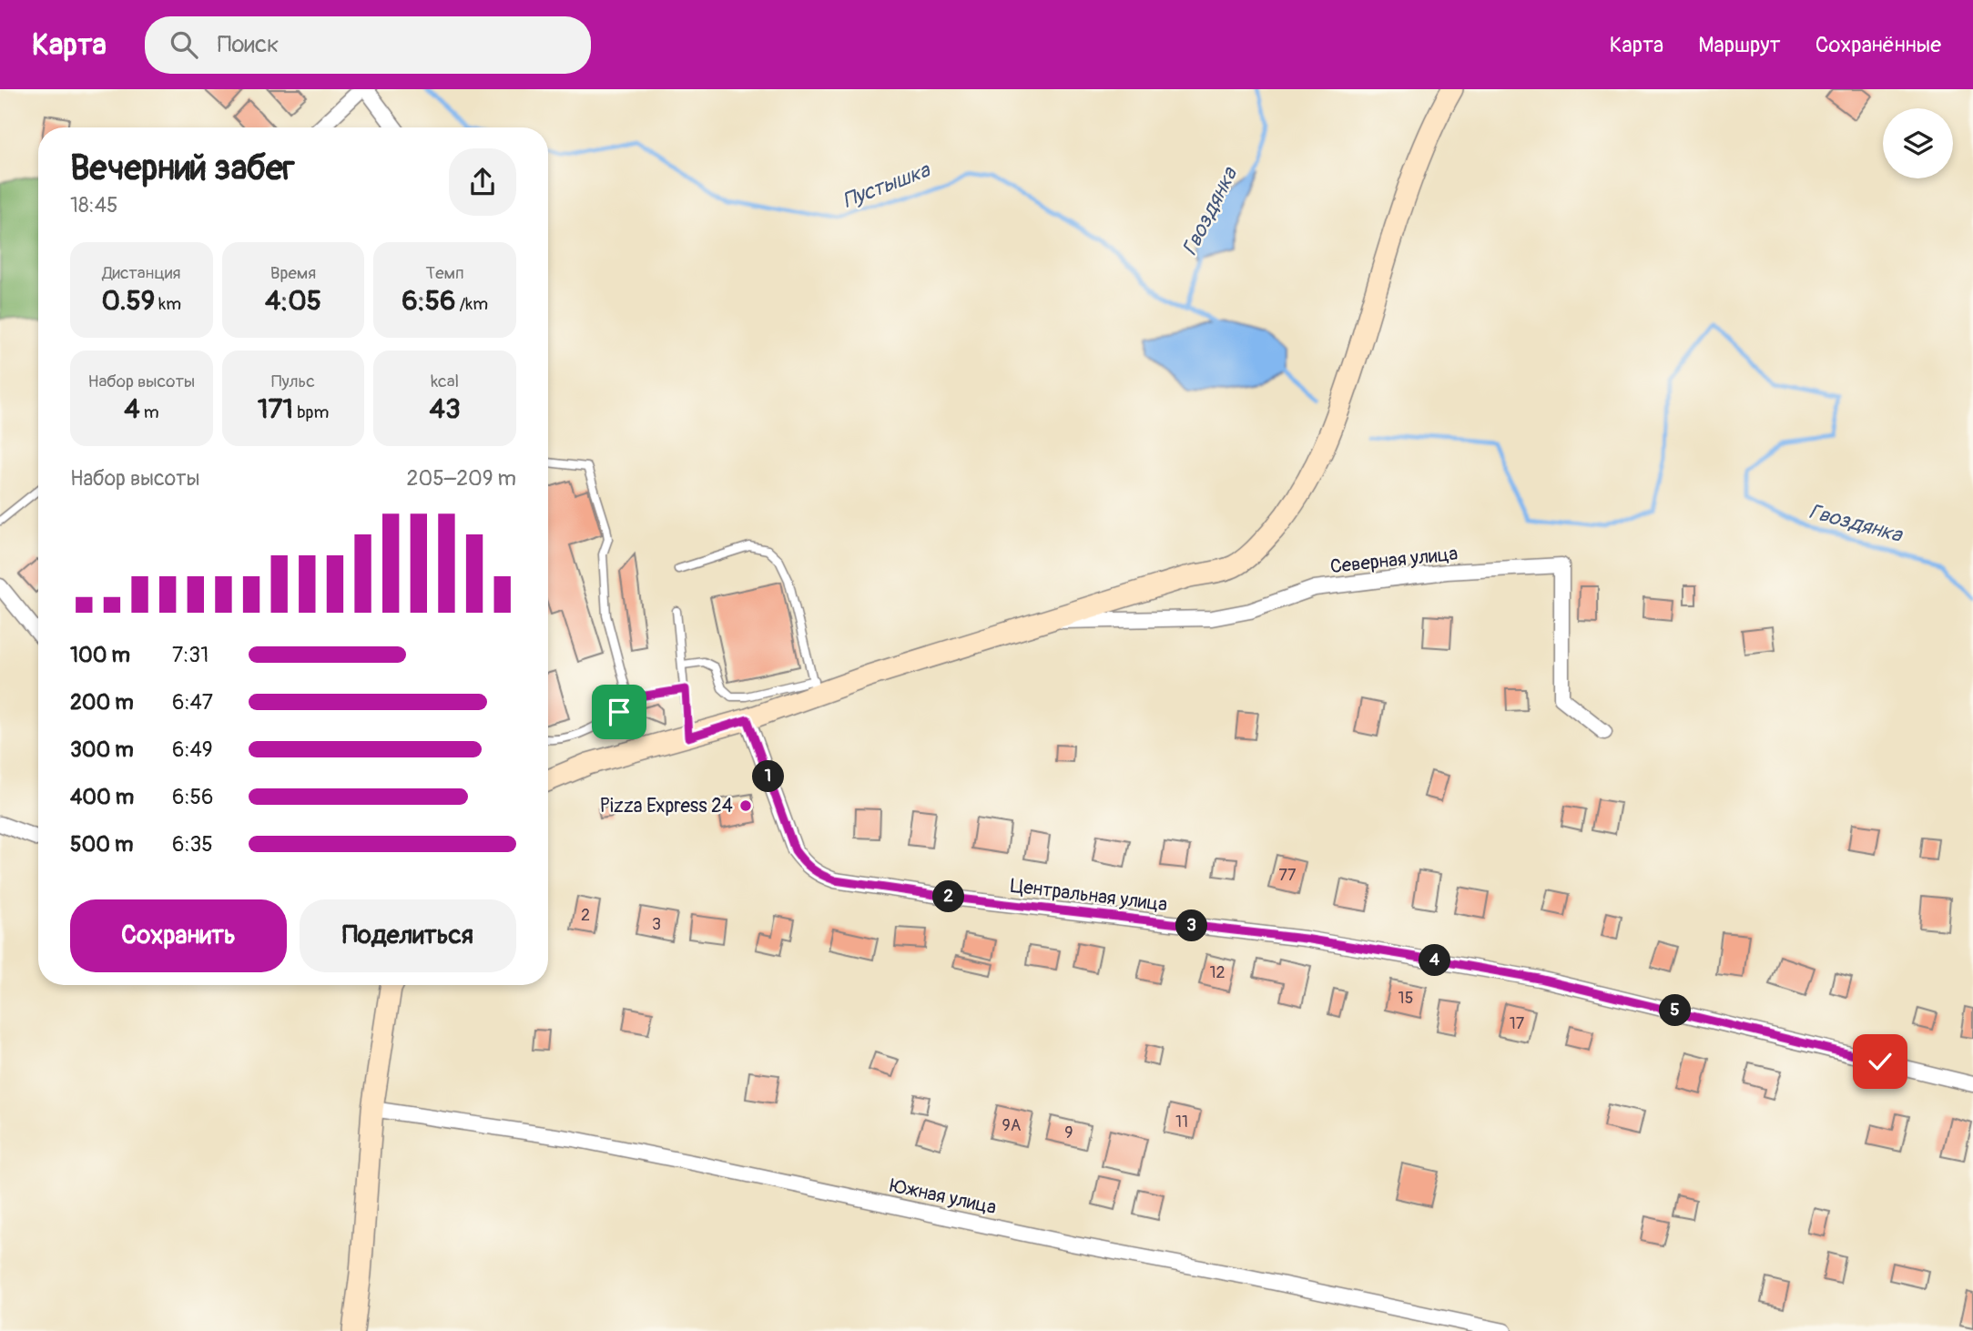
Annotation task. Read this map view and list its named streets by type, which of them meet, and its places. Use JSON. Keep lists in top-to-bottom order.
{
  "streets": {
    "street": ["Северная улица", "Центральная улица", "Южная улица"]
  },
  "water": ["Пустышка", "Гвоздянка"],
  "places": ["Pizza Express 24"],
  "house_numbers": [
    "77",
    "2",
    "3",
    "12",
    "15",
    "17",
    "11",
    "9А",
    "9"
  ],
  "page": {
    "header": "Карта",
    "search": "Поиск",
    "nav": ["Карта", "Маршрут", "Сохранённые"],
    "heading": ["Вечерний забег", "18:45"],
    "stats": [
      ["Дистанция", "0.59 km"],
      ["Время", "4:05"],
      ["Темп", "6:56 /km"],
      ["Набор высоты", "4 m"],
      ["Пульс", "171 bpm"],
      ["kcal", "43"]
    ],
    "chart": ["Набор высоты", "205–209 m"],
    "list": [
      {
        "name": "100 m",
        "note": "7:31"
      },
      {
        "name": "200 m",
        "note": "6:47"
      },
      {
        "name": "300 m",
        "note": "6:49"
      },
      {
        "name": "400 m",
        "note": "6:56"
      },
      {
        "name": "500 m",
        "note": "6:35"
      }
    ],
    "pins": [
      "1",
      "2",
      "3",
      "4",
      "5"
    ],
    "buttons": ["Сохранить", "Поделиться"]
  }
}
